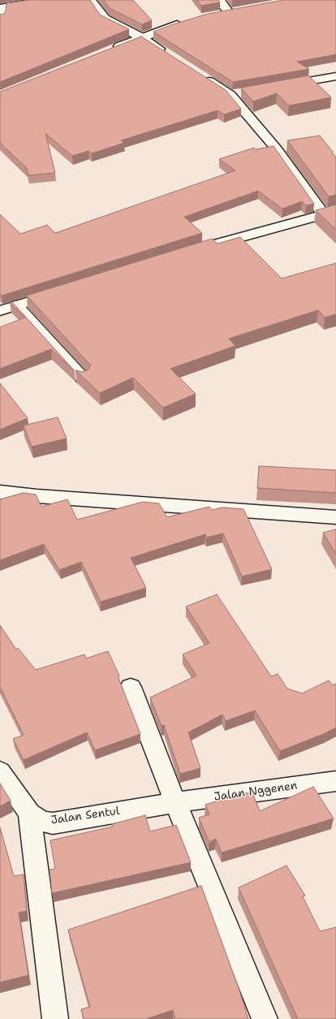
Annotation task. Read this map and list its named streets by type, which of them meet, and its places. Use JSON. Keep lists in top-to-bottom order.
{
  "streets": {
    "street": ["Jalan Nggenen", "Jalan Sentul"]
  },
  "crossings": [
    ["Jalan Nggenen", "Jalan Sentul"]
  ]
}
